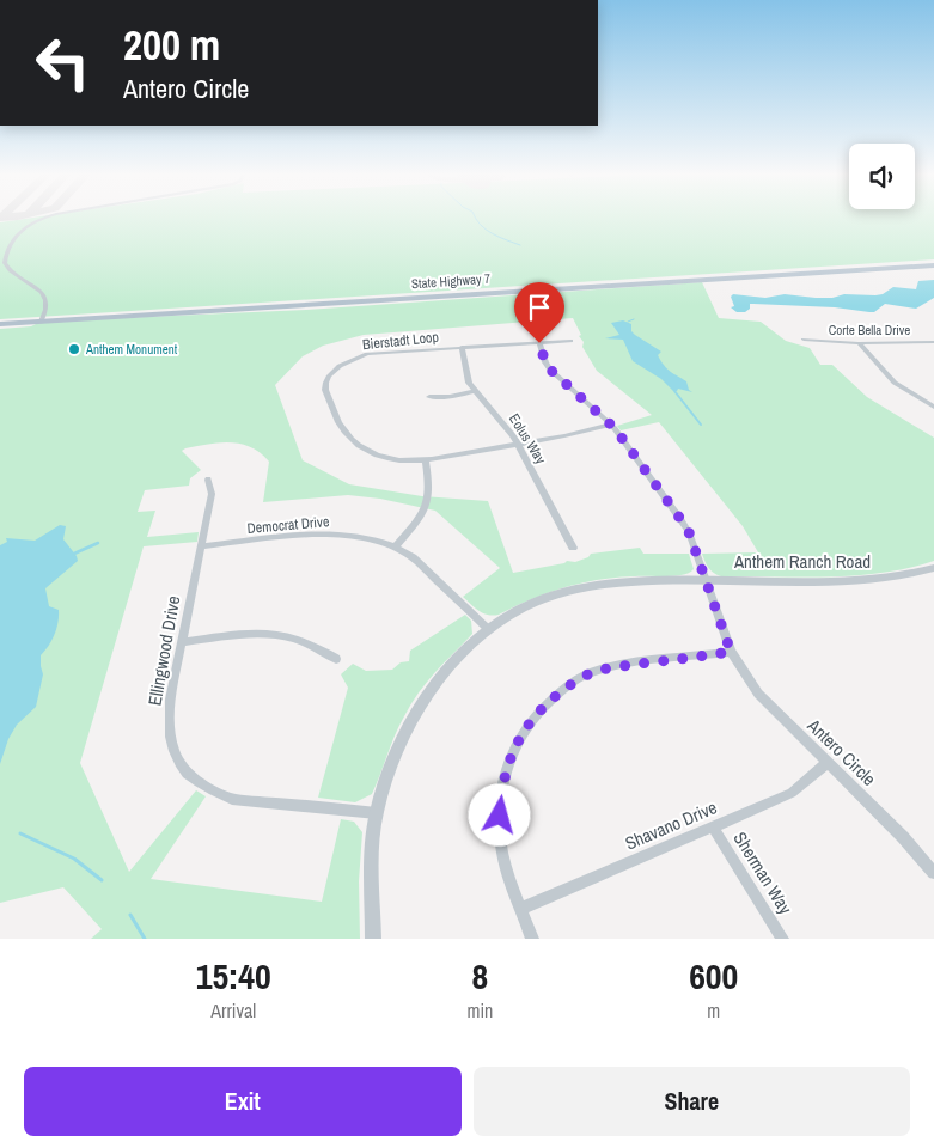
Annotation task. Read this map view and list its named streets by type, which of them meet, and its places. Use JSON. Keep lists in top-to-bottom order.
{
  "streets": {
    "main road": ["State Highway 7"],
    "street": [
      "Corte Bella Drive",
      "Bierstadt Loop",
      "Eolus Way",
      "Democrat Drive",
      "Anthem Ranch Road",
      "Ellingwood Drive",
      "Antero Circle",
      "Shavano Drive",
      "Sherman Way"
    ]
  },
  "crossings": [
    ["Bierstadt Loop", "Eolus Way"],
    ["Bierstadt Loop", "Antero Circle"],
    ["Democrat Drive", "Anthem Ranch Road"],
    ["Democrat Drive", "Ellingwood Drive"],
    ["Anthem Ranch Road", "Ellingwood Drive"],
    ["Anthem Ranch Road", "Antero Circle"],
    ["Antero Circle", "Shavano Drive"],
    ["Shavano Drive", "Sherman Way"]
  ],
  "places": ["Anthem Monument"],
  "page": {
    "turn": ["200 m", "Antero Circle"],
    "eta": [
      "15:40",
      "Arrival",
      "8",
      "min",
      "600",
      "m"
    ],
    "buttons": ["Exit", "Share"]
  }
}
